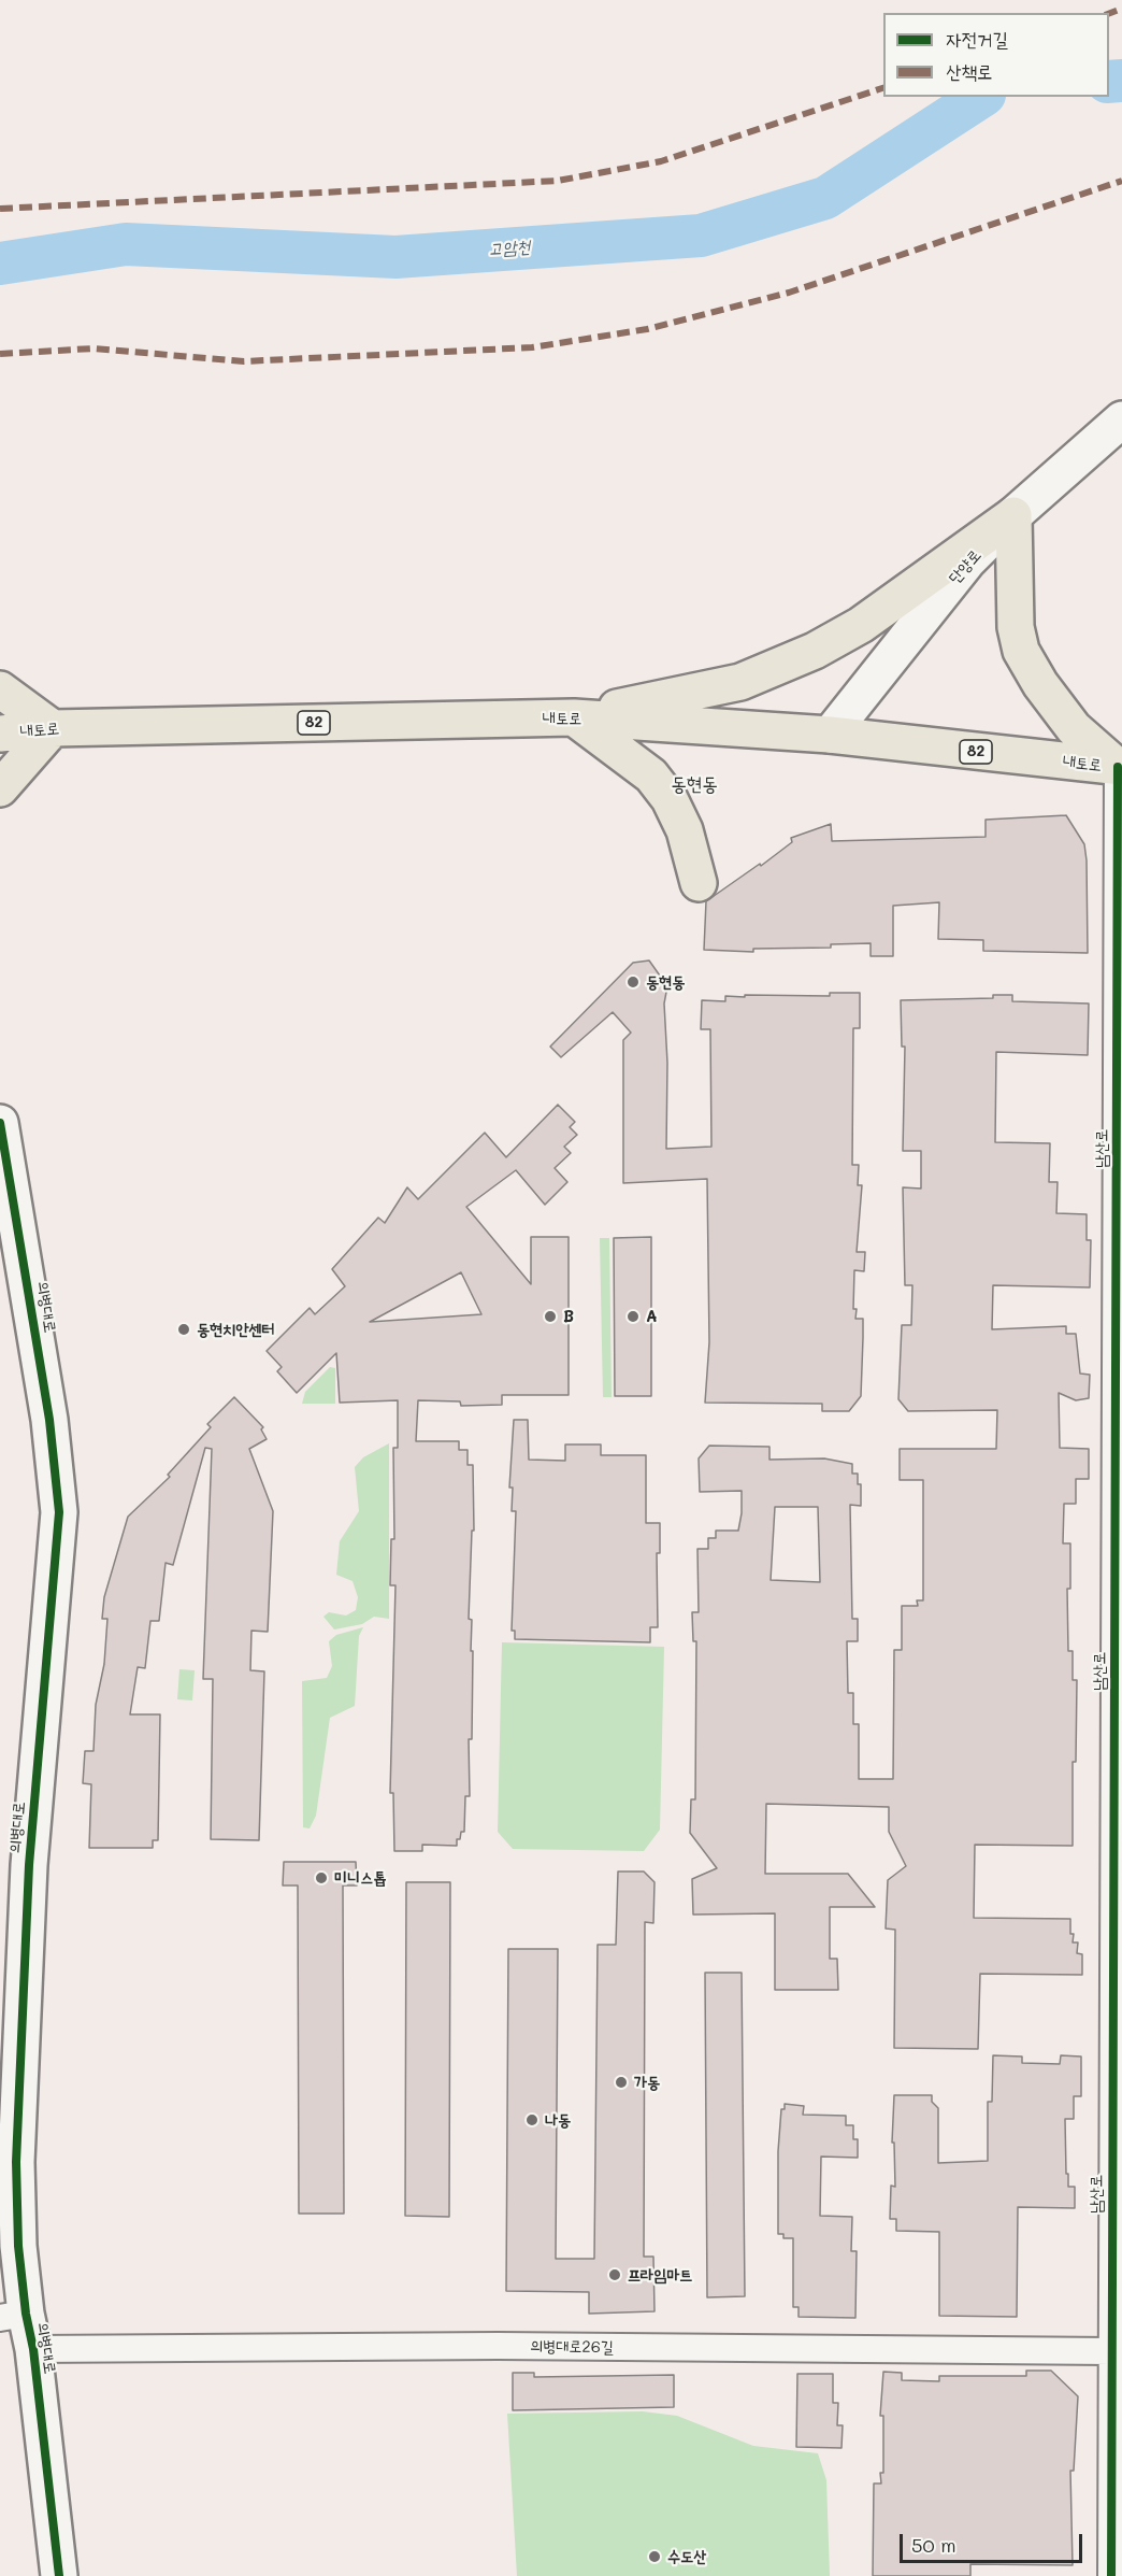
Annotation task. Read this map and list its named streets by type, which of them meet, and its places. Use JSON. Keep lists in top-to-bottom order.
{
  "streets": {
    "main road": ["내토로", "82"],
    "street": [
      "단양로",
      "남산로",
      "의병대로",
      "의병대로26길"
    ]
  },
  "crossings": [
    ["단양로", "내토로"],
    ["내토로", "남산로"],
    ["남산로", "의병대로26길"],
    ["의병대로", "의병대로26길"]
  ],
  "districts": ["동현동"],
  "water": ["고암천"],
  "places": [
    "동현동",
    "B",
    "A",
    "동현치안센터",
    "미니스톱",
    "가동",
    "나동",
    "프라임마트",
    "수도산"
  ],
  "legend": ["자전거길", "산책로"],
  "scale_bar": "50 m"
}
